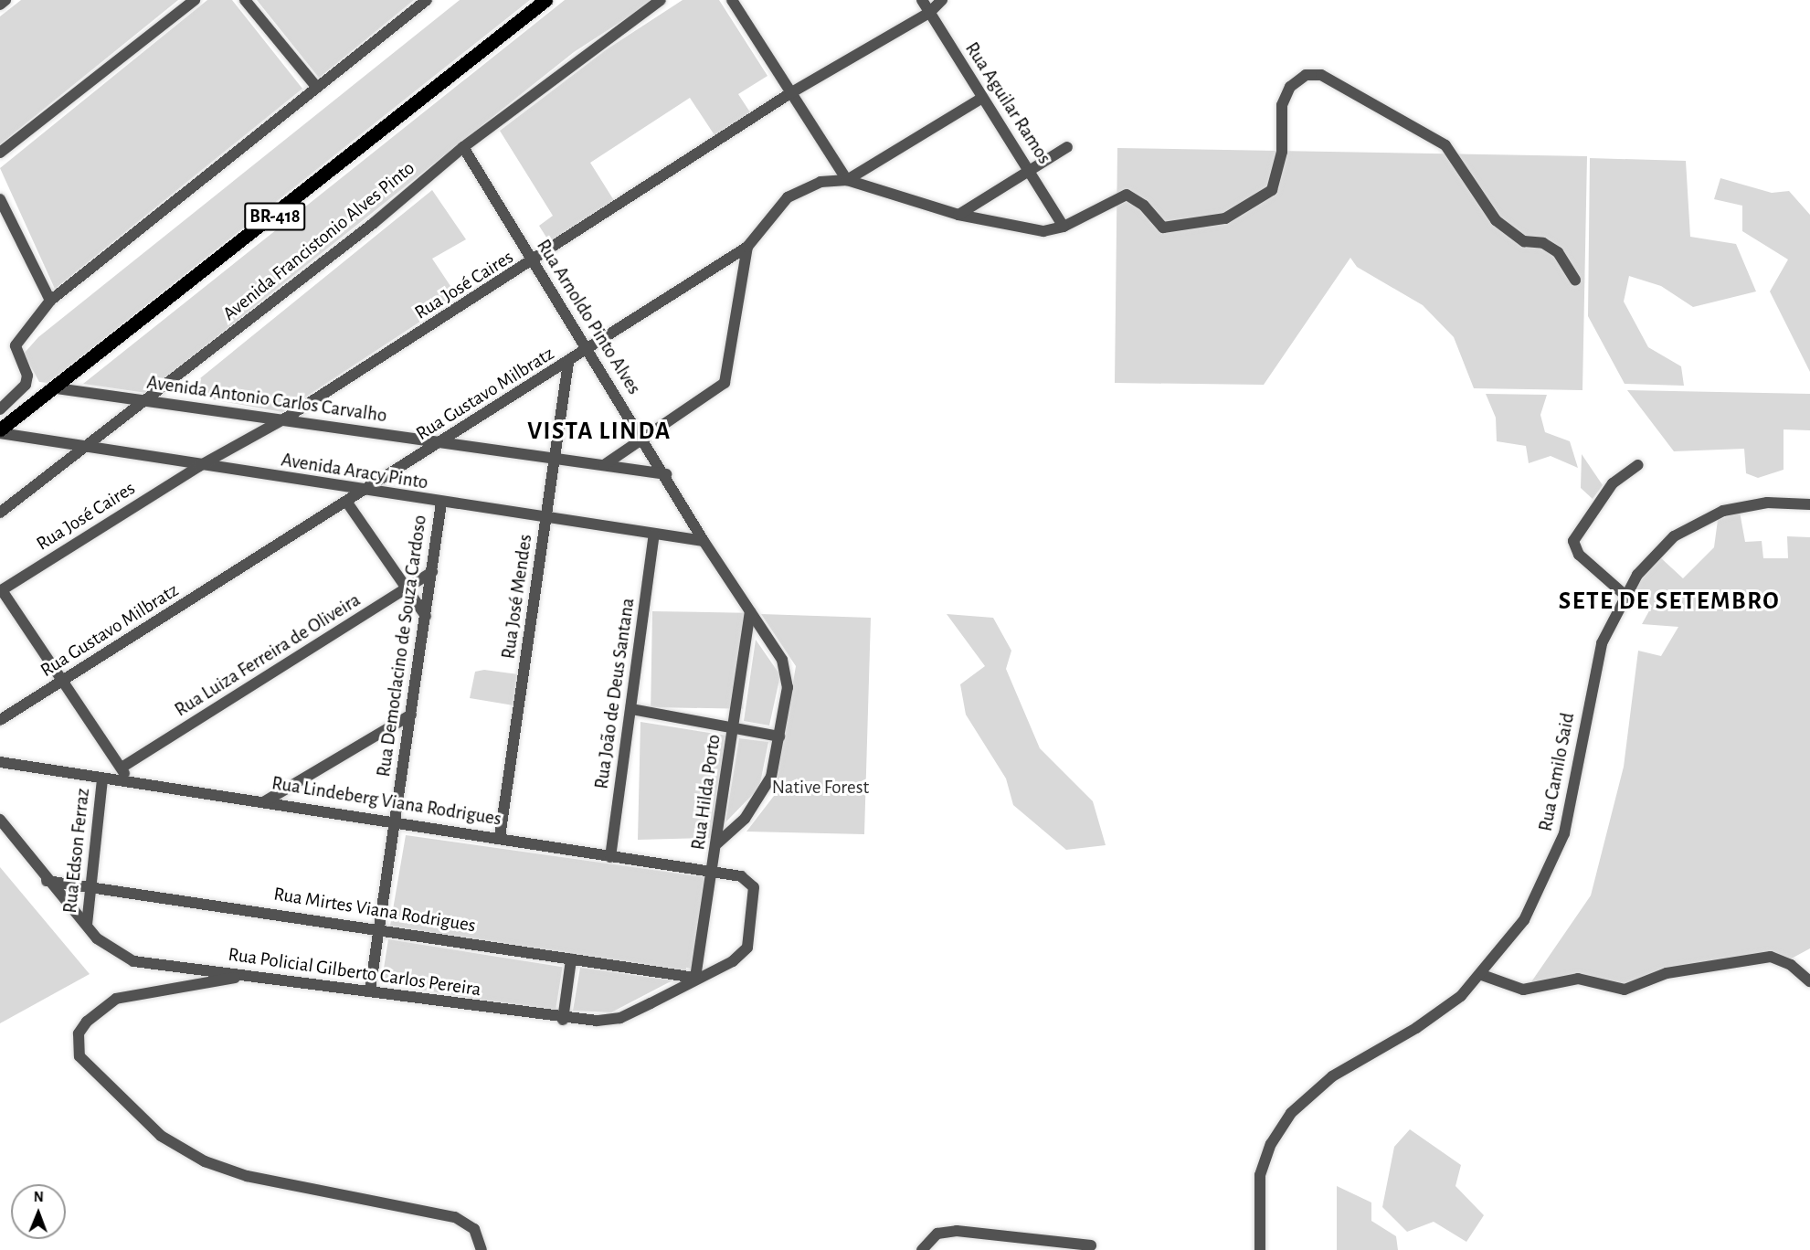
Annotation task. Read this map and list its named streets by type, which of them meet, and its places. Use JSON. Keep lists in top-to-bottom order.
{
  "streets": {
    "main road": ["BR-418"],
    "street": [
      "Rua Aguilar Ramos",
      "Avenida Francistonio Alves Pinto",
      "Rua José Caires",
      "Rua Arnoldo Pinto Alves",
      "Rua Gustavo Milbratz",
      "Avenida Antonio Carlos Carvalho",
      "Avenida Aracy Pinto",
      "Rua José Mendes",
      "Rua Democlacino de Souza Cardoso",
      "Rua Luiza Ferreira de Oliveira",
      "Rua João de Deus Santana",
      "Rua Camilo Said",
      "Rua Hilda Porto",
      "Rua Lindeberg Viana Rodrigues",
      "Rua Edson Ferraz",
      "Rua Mirtes Viana Rodrigues",
      "Rua Policial Gilberto Carlos Pereira"
    ]
  },
  "crossings": [
    ["Rua Aguilar Ramos", "Rua José Caires"],
    ["Rua Aguilar Ramos", "Rua Gustavo Milbratz"],
    ["BR-418", "Avenida Antonio Carlos Carvalho"],
    ["BR-418", "Avenida Aracy Pinto"],
    ["Avenida Francistonio Alves Pinto", "Rua Arnoldo Pinto Alves"],
    ["Avenida Francistonio Alves Pinto", "Avenida Antonio Carlos Carvalho"],
    ["Avenida Francistonio Alves Pinto", "Avenida Aracy Pinto"],
    ["Rua José Caires", "Rua Arnoldo Pinto Alves"],
    ["Rua José Caires", "Avenida Antonio Carlos Carvalho"],
    ["Rua José Caires", "Avenida Aracy Pinto"],
    ["Rua Arnoldo Pinto Alves", "Rua Gustavo Milbratz"],
    ["Rua Arnoldo Pinto Alves", "Avenida Antonio Carlos Carvalho"],
    ["Rua Arnoldo Pinto Alves", "Avenida Aracy Pinto"],
    ["Rua Arnoldo Pinto Alves", "Rua Hilda Porto"],
    ["Rua Gustavo Milbratz", "Avenida Antonio Carlos Carvalho"],
    ["Rua Gustavo Milbratz", "Avenida Aracy Pinto"],
    ["Rua Gustavo Milbratz", "Rua José Mendes"],
    ["Avenida Antonio Carlos Carvalho", "Rua José Mendes"],
    ["Avenida Aracy Pinto", "Rua José Mendes"],
    ["Avenida Aracy Pinto", "Rua Democlacino de Souza Cardoso"],
    ["Avenida Aracy Pinto", "Rua João de Deus Santana"],
    ["Rua José Mendes", "Rua Lindeberg Viana Rodrigues"],
    ["Rua Democlacino de Souza Cardoso", "Rua Luiza Ferreira de Oliveira"],
    ["Rua Democlacino de Souza Cardoso", "Rua Lindeberg Viana Rodrigues"],
    ["Rua Democlacino de Souza Cardoso", "Rua Mirtes Viana Rodrigues"],
    ["Rua Democlacino de Souza Cardoso", "Rua Policial Gilberto Carlos Pereira"],
    ["Rua João de Deus Santana", "Rua Lindeberg Viana Rodrigues"],
    ["Rua Hilda Porto", "Rua Lindeberg Viana Rodrigues"],
    ["Rua Hilda Porto", "Rua Mirtes Viana Rodrigues"],
    ["Rua Hilda Porto", "Rua Policial Gilberto Carlos Pereira"],
    ["Rua Lindeberg Viana Rodrigues", "Rua Edson Ferraz"],
    ["Rua Lindeberg Viana Rodrigues", "Rua Policial Gilberto Carlos Pereira"],
    ["Rua Edson Ferraz", "Rua Mirtes Viana Rodrigues"],
    ["Rua Edson Ferraz", "Rua Policial Gilberto Carlos Pereira"],
    ["Rua Mirtes Viana Rodrigues", "Rua Policial Gilberto Carlos Pereira"]
  ],
  "districts": ["VISTA LINDA", "SETE DE SETEMBRO"],
  "parks": ["Native Forest"],
  "north": "top"
}
